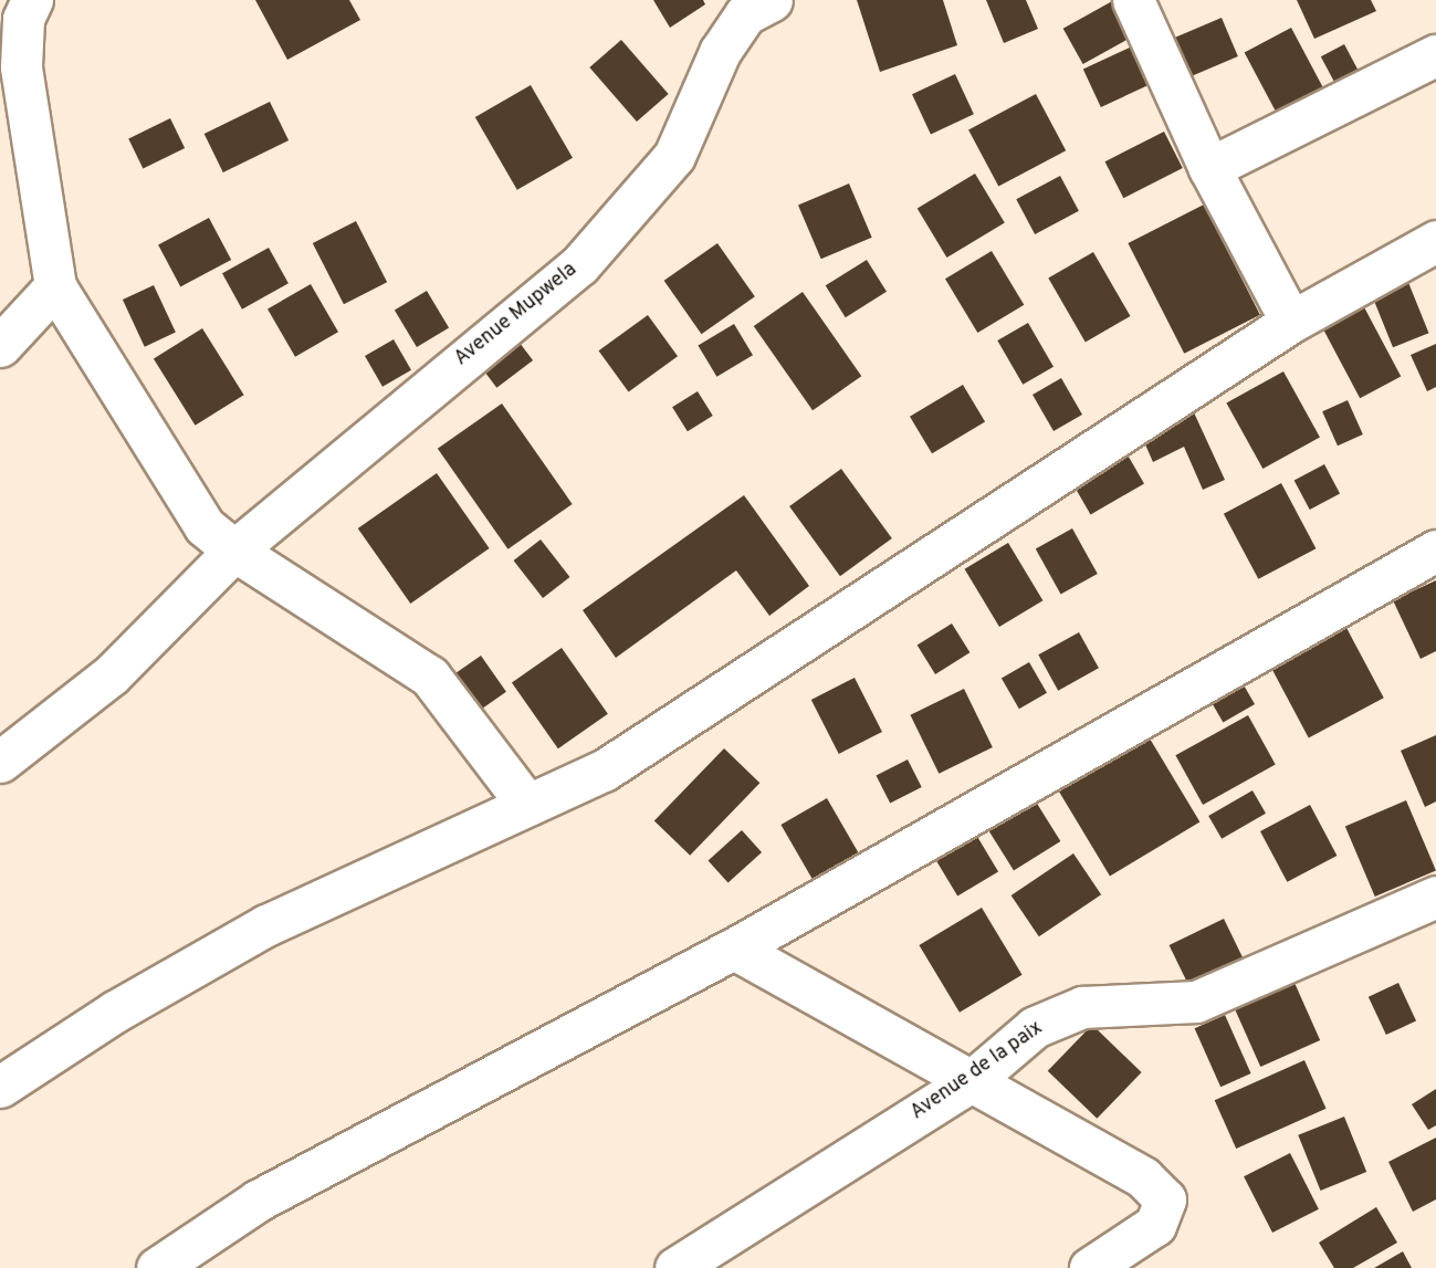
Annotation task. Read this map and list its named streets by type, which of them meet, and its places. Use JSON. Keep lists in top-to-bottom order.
{
  "streets": {
    "street": ["Avenue Mupwela", "Avenue de la paix"]
  }
}
